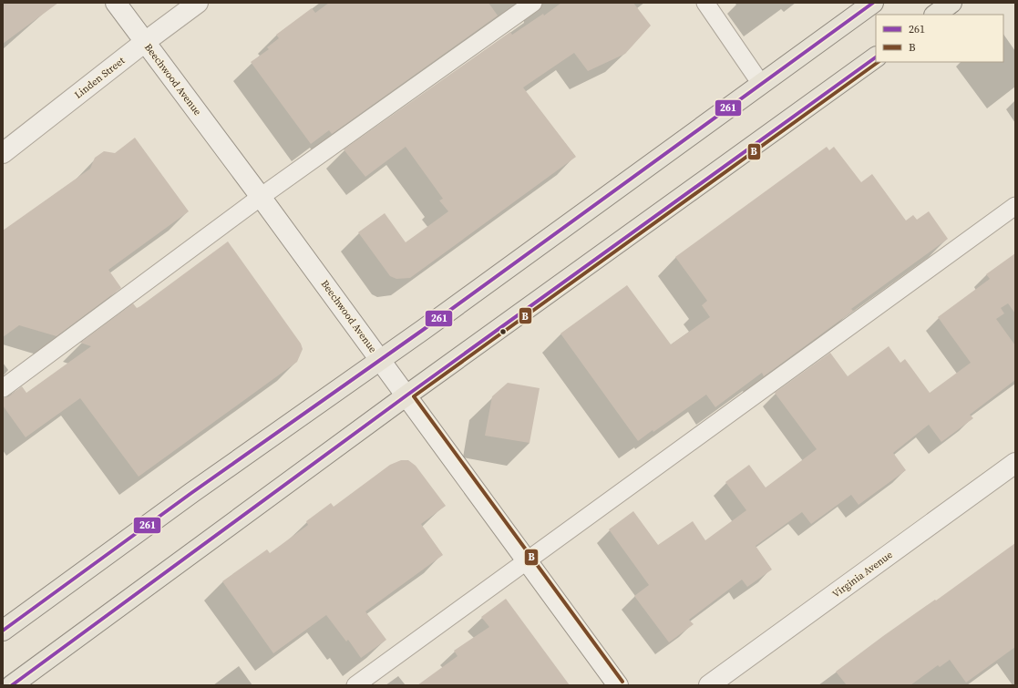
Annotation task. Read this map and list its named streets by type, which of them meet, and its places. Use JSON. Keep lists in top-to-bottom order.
{
  "streets": {
    "street": ["Linden Street", "Beechwood Avenue", "Virginia Avenue"]
  },
  "crossings": [
    ["Linden Street", "Beechwood Avenue"]
  ],
  "lines": ["transit line 261", "transit line B"],
  "legend": ["261", "B"]
}
